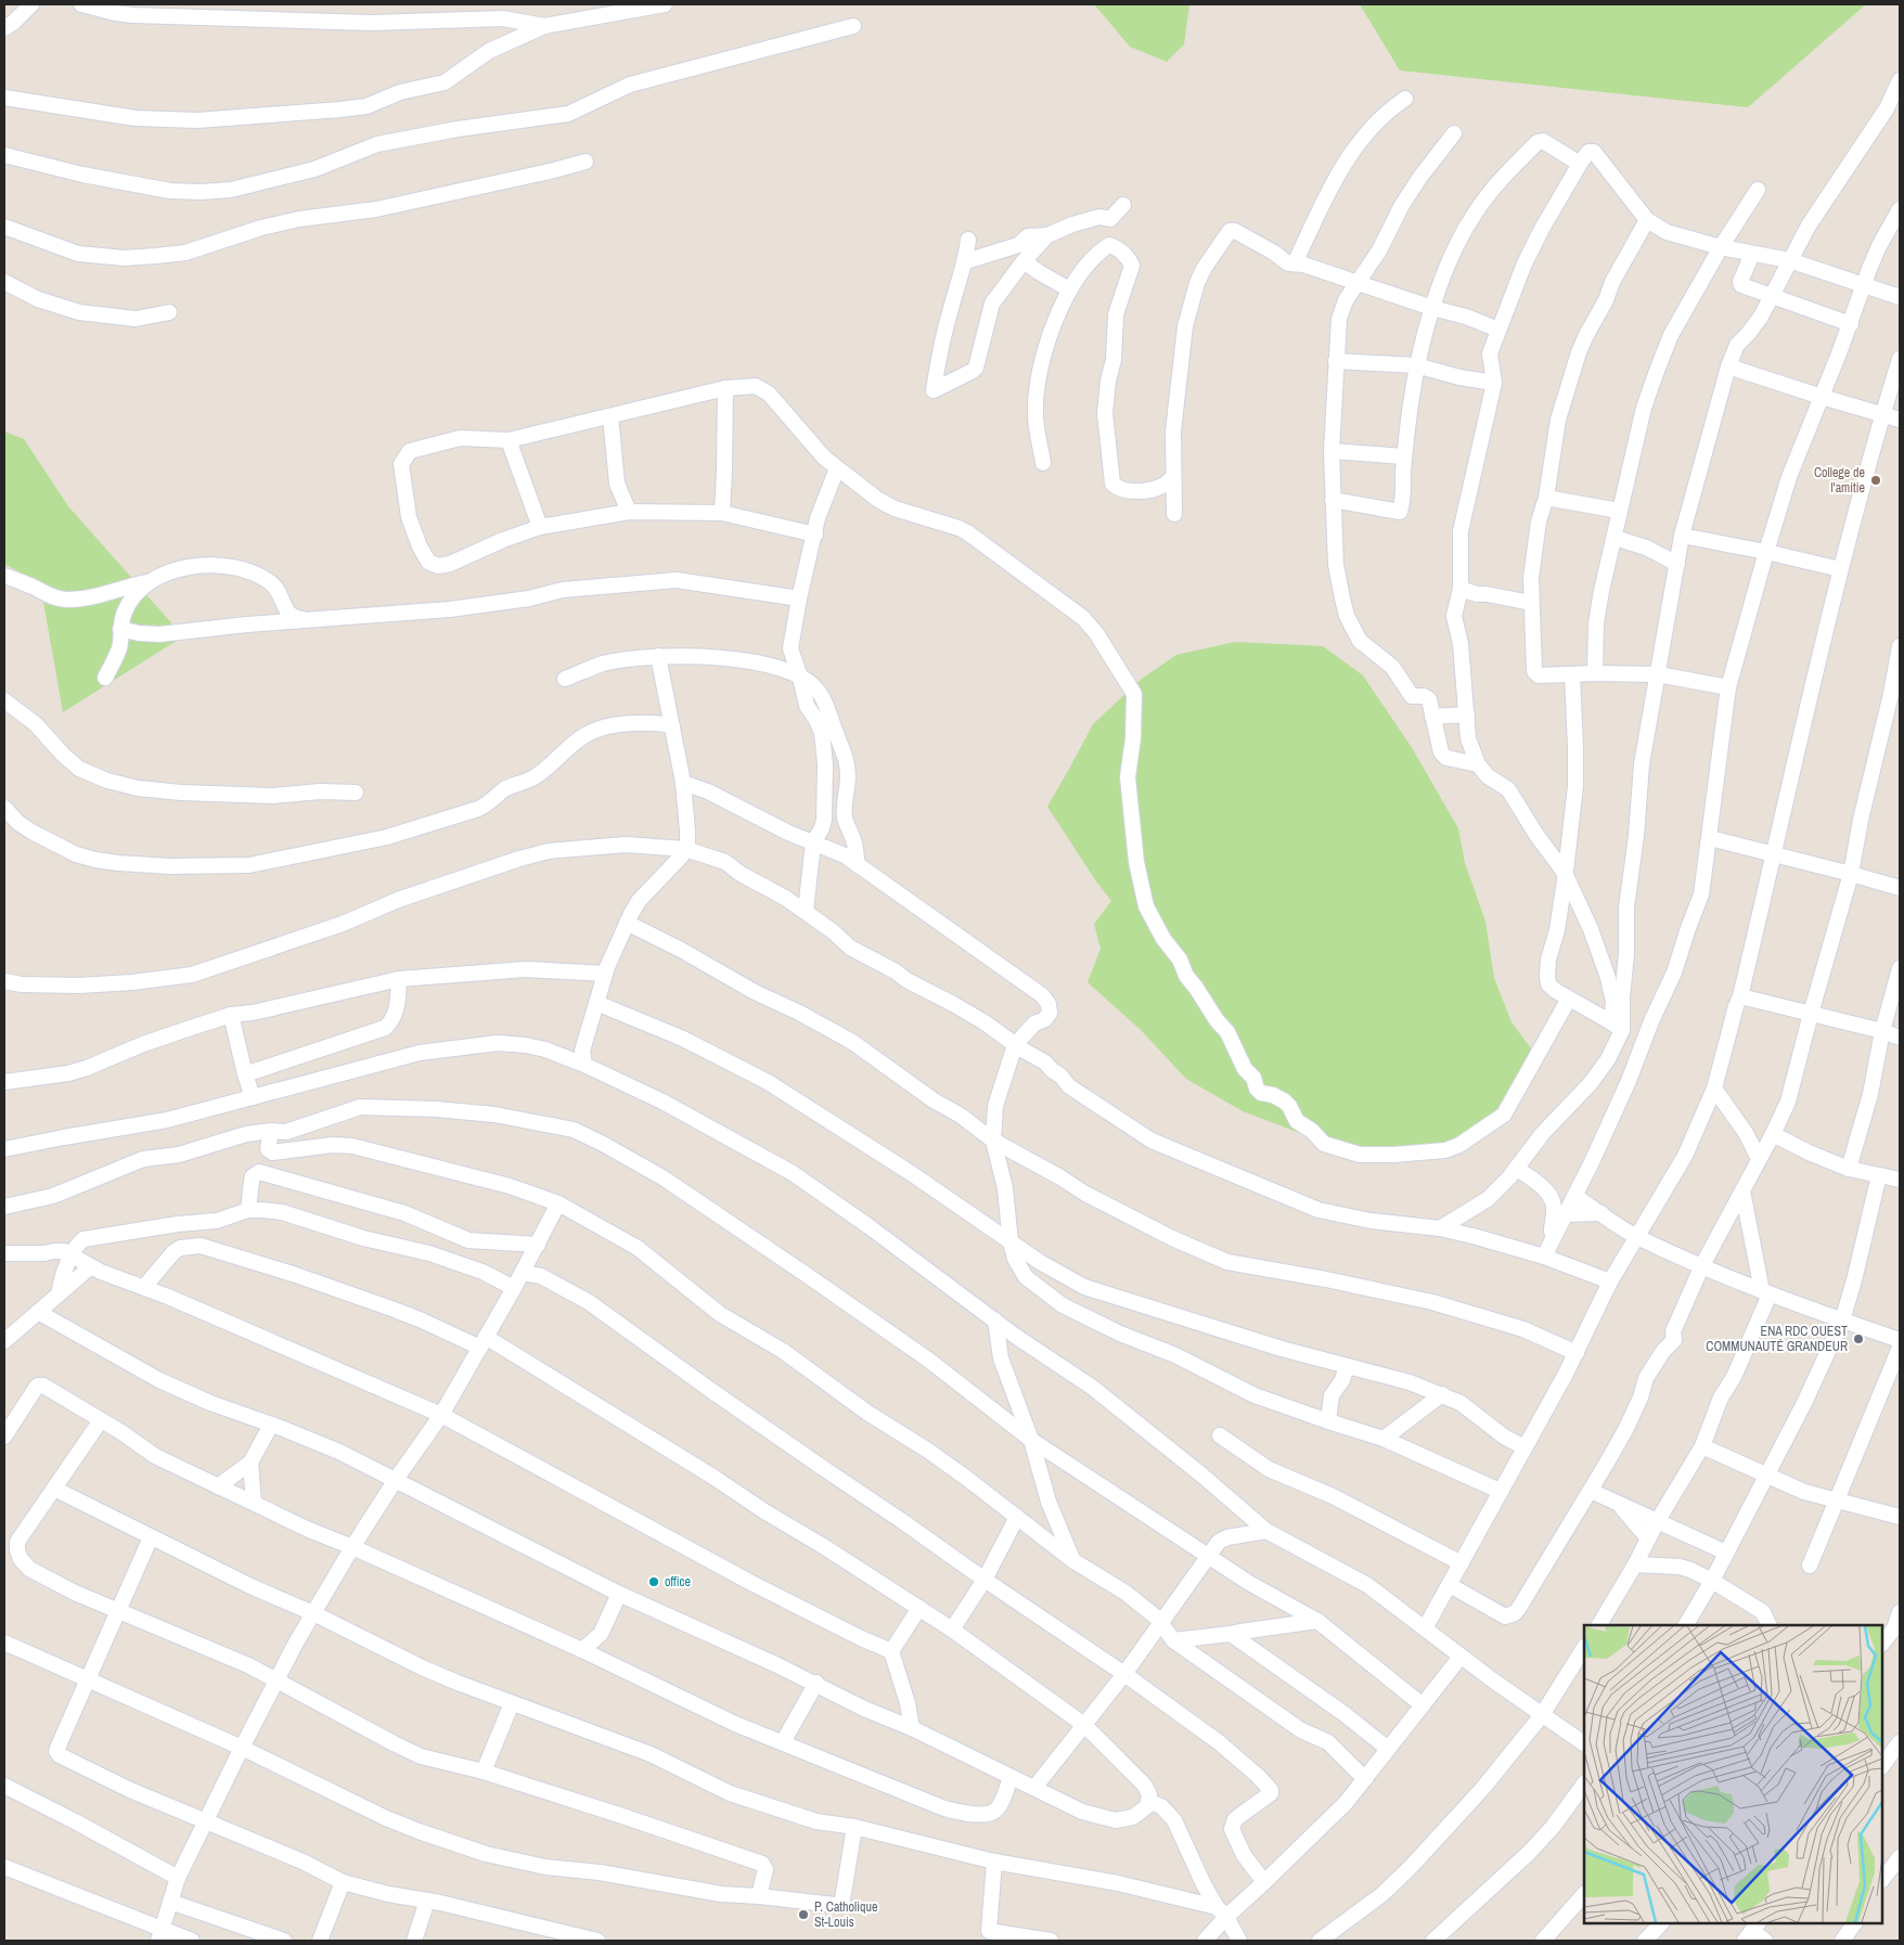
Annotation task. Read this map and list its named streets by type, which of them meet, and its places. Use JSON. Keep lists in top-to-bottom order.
{
  "places": [
    "College de l'amitie",
    "ENA RDC OUEST COMMUNAUTÉ GRANDEUR",
    "office",
    "P. Catholique St-Louis"
  ]
}
